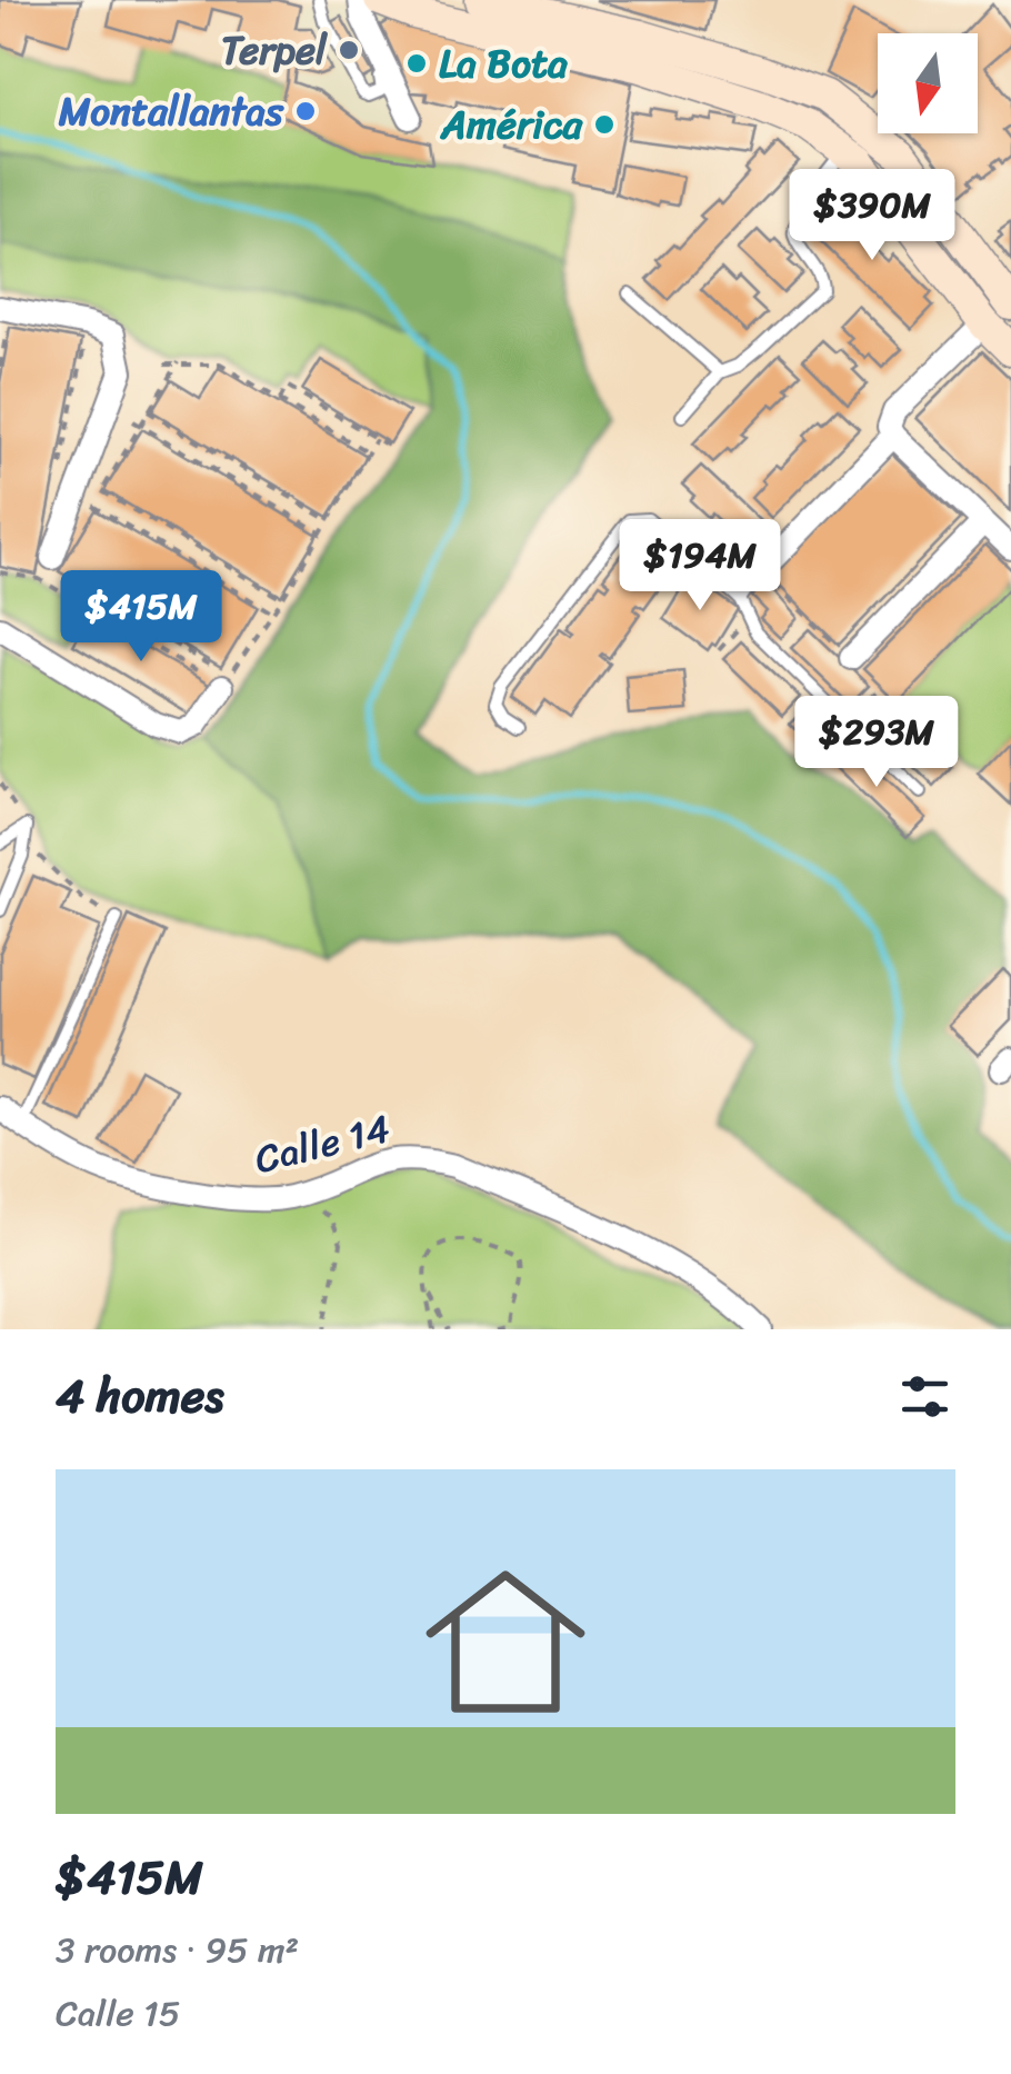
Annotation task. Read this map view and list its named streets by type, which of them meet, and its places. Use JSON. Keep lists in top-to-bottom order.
{
  "streets": {
    "street": ["Calle 14"]
  },
  "places": [
    "Terpel",
    "La Bota",
    "Montallantas",
    "América"
  ],
  "north": "bottom",
  "page": {
    "price": [
      "$390M",
      "$194M",
      "$415M",
      "$293M"
    ],
    "heading": "4 homes",
    "list": [
      {
        "name": "$415M",
        "note": "3 rooms · 95 m² · Calle 15"
      }
    ]
  }
}
